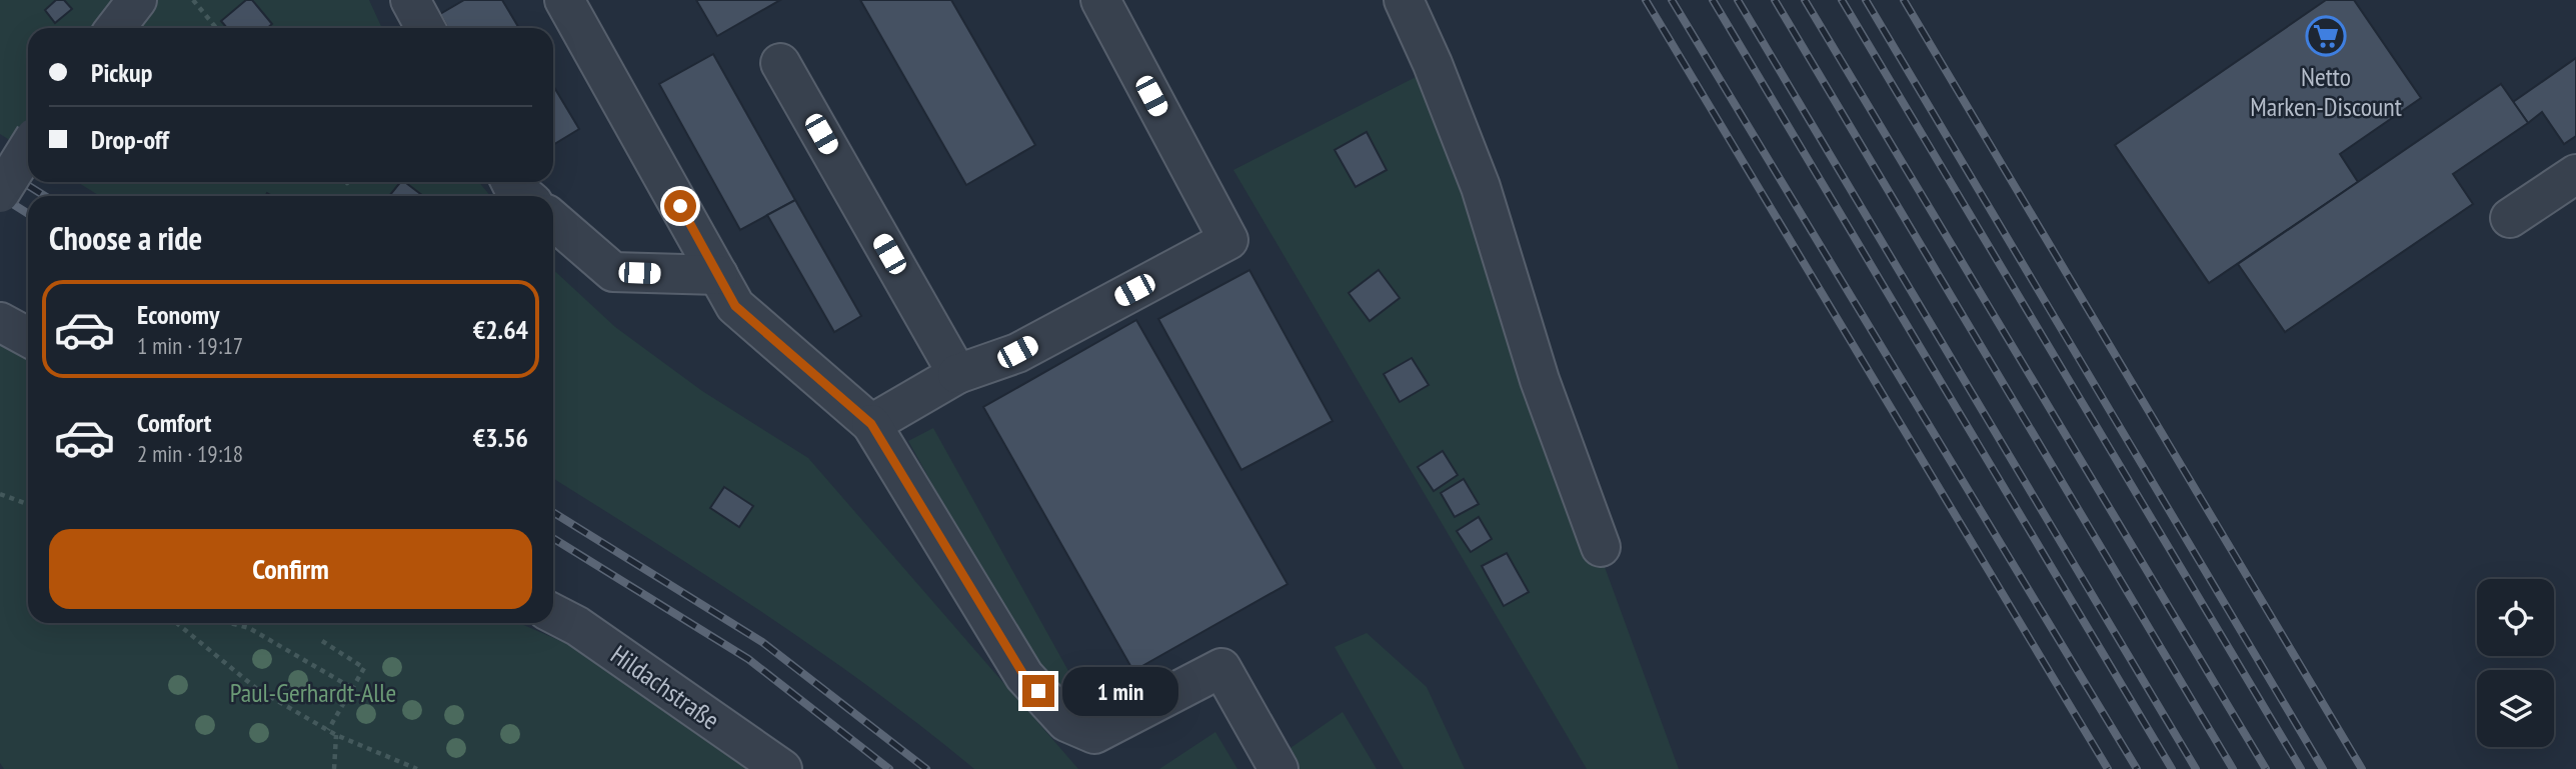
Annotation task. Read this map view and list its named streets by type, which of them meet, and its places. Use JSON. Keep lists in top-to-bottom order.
{
  "streets": {
    "lane": ["Hildachstraße"]
  },
  "parks": ["Paul-Gerhardt-Alle"],
  "places": {
    "supermarket": ["Netto Marken-Discount"]
  },
  "page": {
    "banner": ["Pickup", "Drop-off"],
    "heading": "Choose a ride",
    "list": [
      {
        "name": "Economy",
        "note": "1 min · 19:17",
        "value": "€2.64"
      },
      {
        "name": "Comfort",
        "note": "2 min · 19:18",
        "value": "€3.56"
      }
    ],
    "buttons": "Confirm",
    "bubble": "1 min"
  }
}
